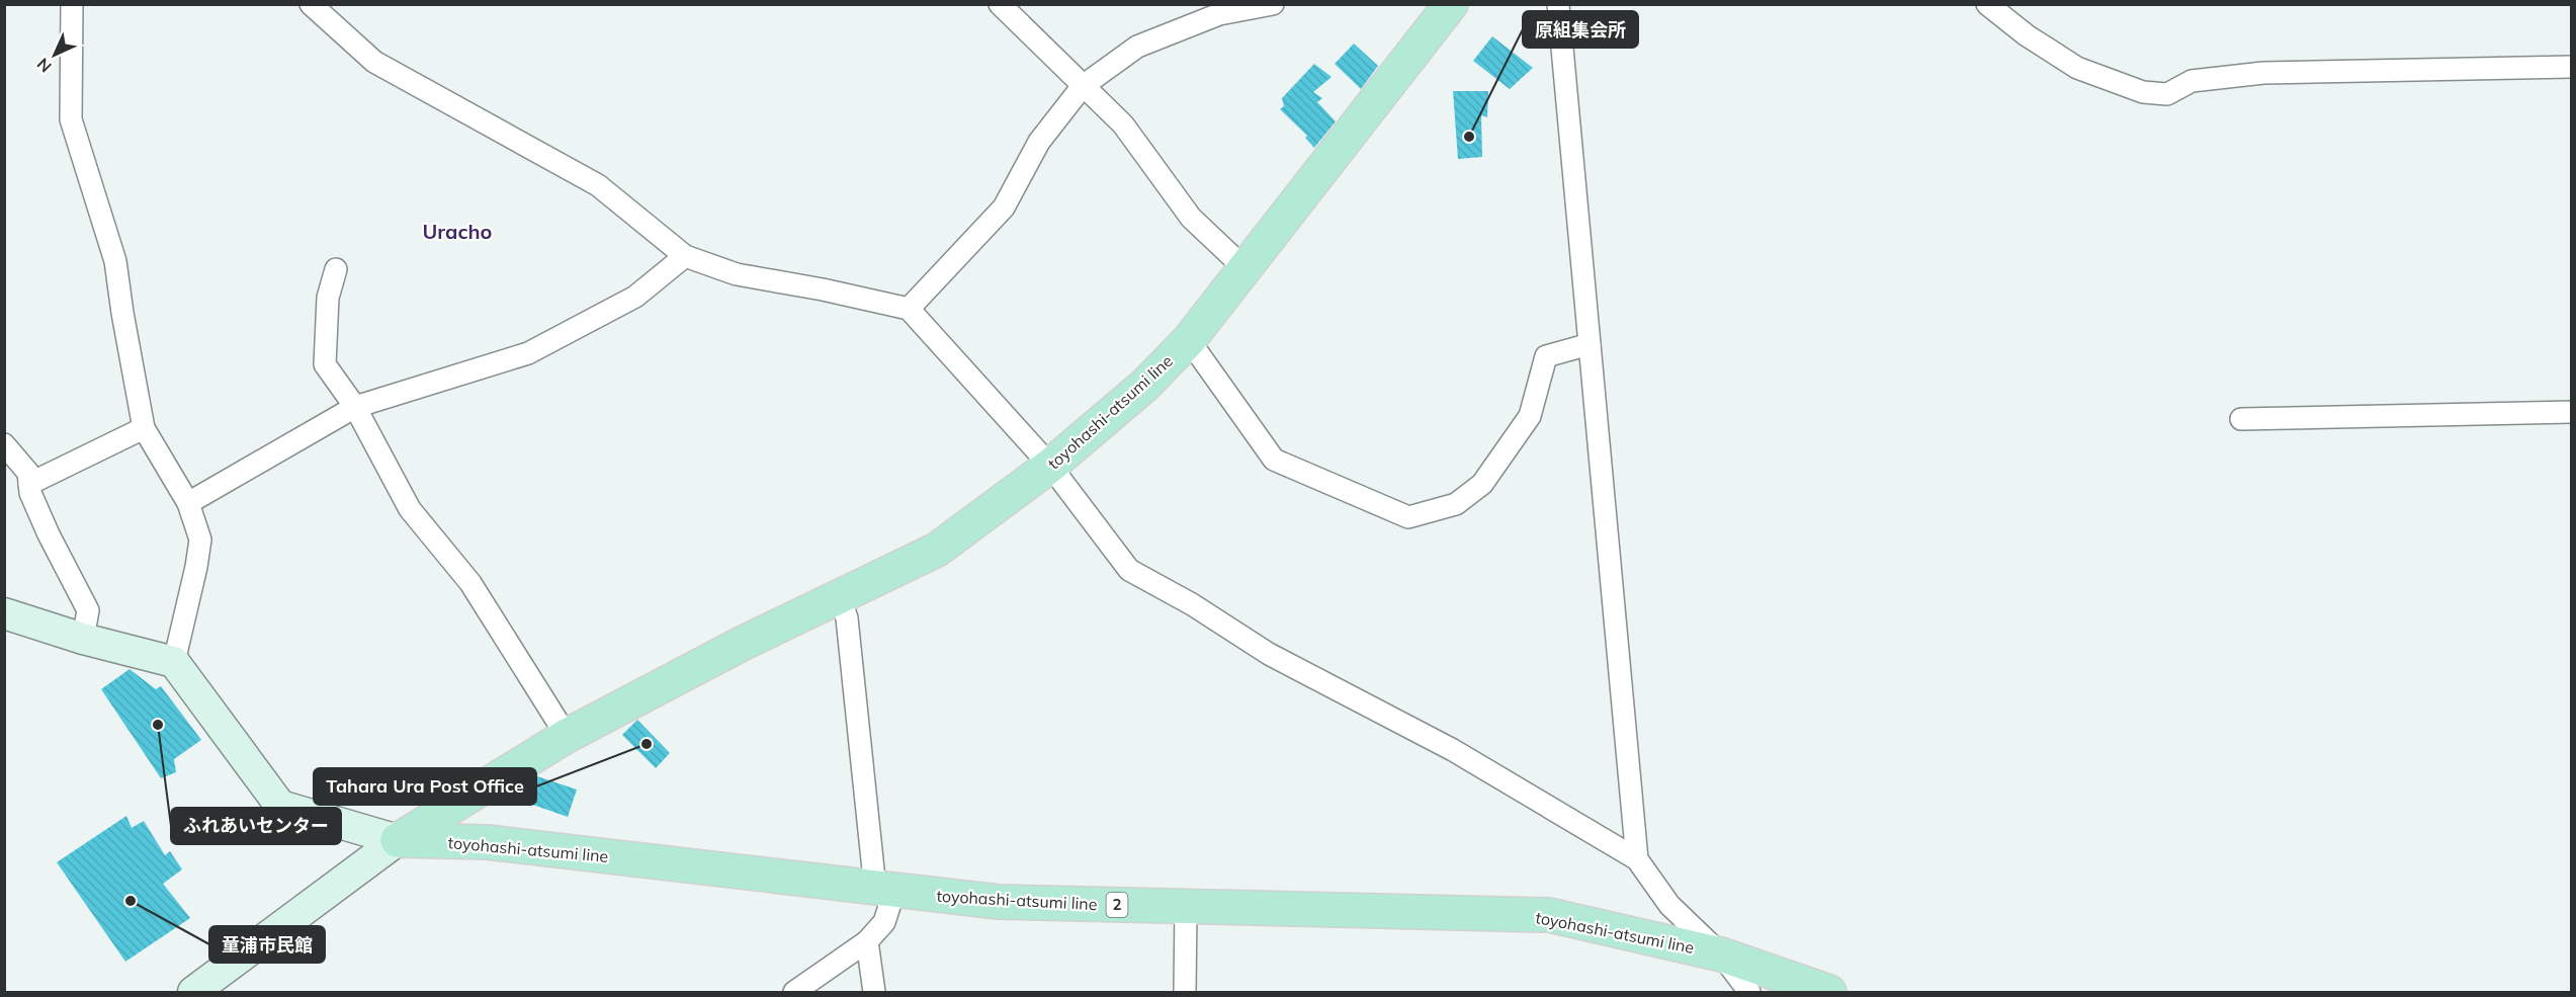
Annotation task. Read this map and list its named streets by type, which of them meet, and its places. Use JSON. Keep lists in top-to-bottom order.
{
  "streets": {
    "main road": ["toyohashi-atsumi line", "2"]
  },
  "districts": ["Uracho"],
  "places": [
    "原組集会所",
    "ふれあいセンター",
    "Tahara Ura Post Office",
    "童浦市民館"
  ],
  "north": "bottom left"
}
